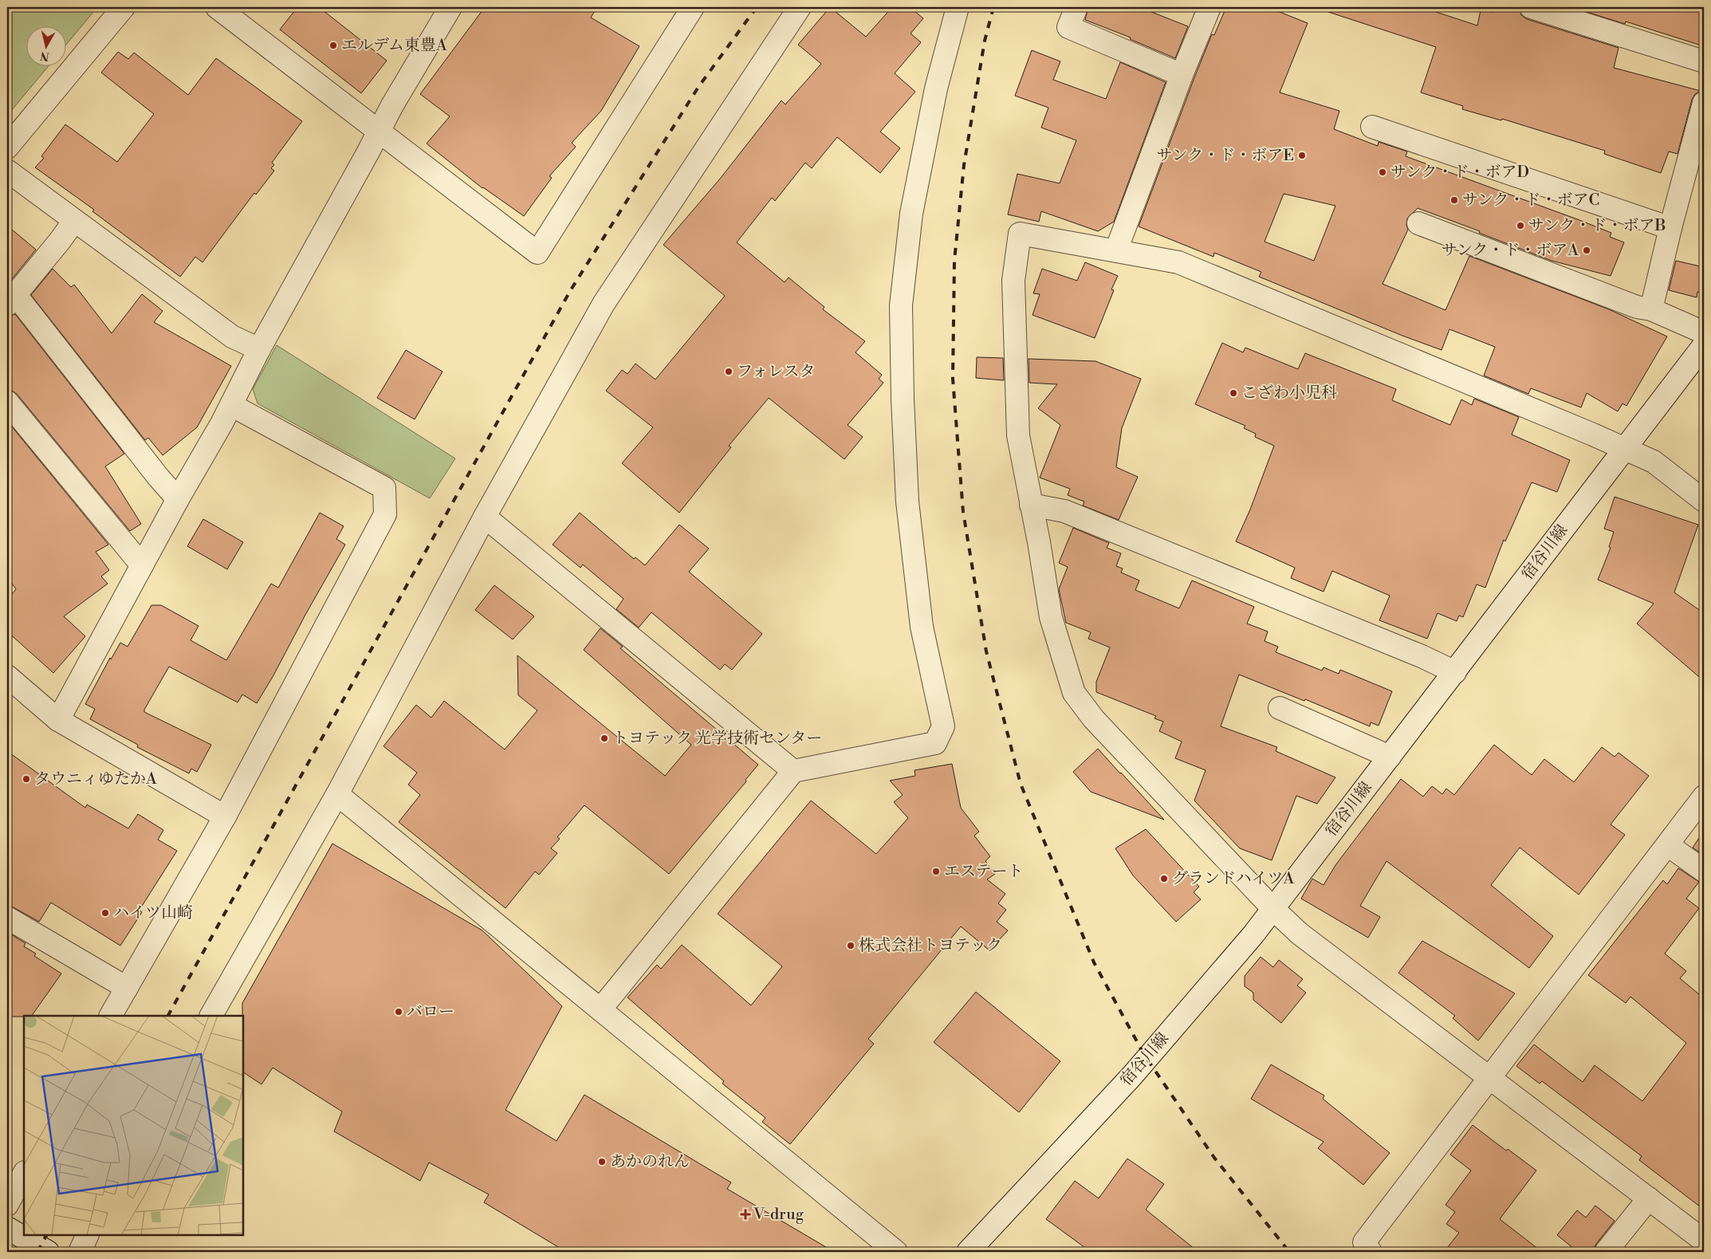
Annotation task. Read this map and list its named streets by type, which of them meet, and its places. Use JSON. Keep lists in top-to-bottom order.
{
  "streets": {
    "street": ["宿谷川線"]
  },
  "places": {
    "other": [
      "エルデム東豊A",
      "サンク・ド・ボアE",
      "サンク・ド・ボアD",
      "サンク・ド・ボアC",
      "サンク・ド・ボアB",
      "サンク・ド・ボアA",
      "フォレスタ",
      "こざわ小児科",
      "トヨテック 光学技術センター",
      "タウニィゆたかA",
      "エステート",
      "グランドハイツA",
      "ハイツ山崎",
      "株式会社トヨテック",
      "バロー",
      "あかのれん"
    ],
    "health": ["V-drug"]
  },
  "north": "bottom"
}
